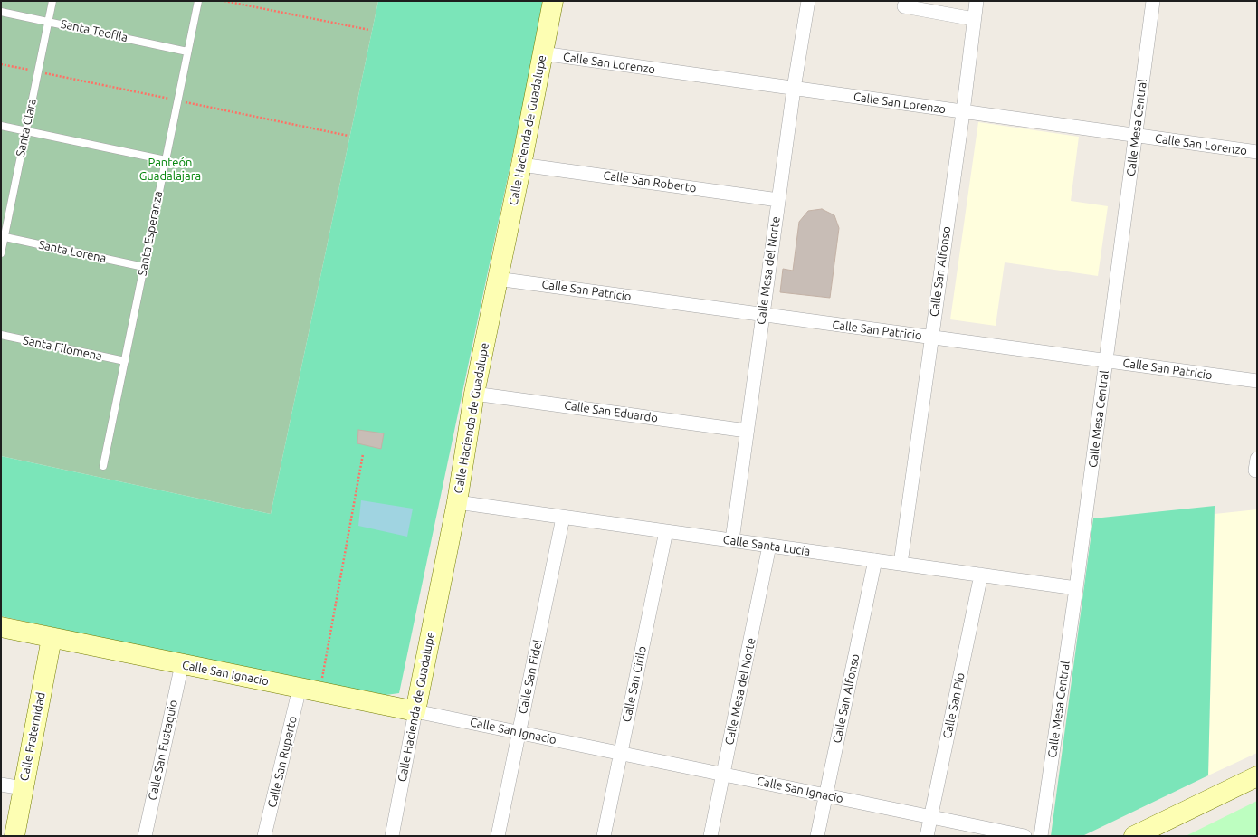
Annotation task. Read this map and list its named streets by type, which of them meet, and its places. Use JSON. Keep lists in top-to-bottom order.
{
  "streets": {
    "street": [
      "Calle San Lorenzo",
      "Calle Mesa Central",
      "Calle Hacienda de Guadalupe",
      "Calle San Roberto",
      "Calle Mesa del Norte",
      "Calle San Alfonso",
      "Calle San Patricio",
      "Calle San Eduardo",
      "Calle Santa Lucía",
      "Calle San Ignacio",
      "Calle San Fidel",
      "Calle San Cirilo",
      "Calle San Pío",
      "Calle Fraternidad",
      "Calle San Eustaquio",
      "Calle San Ruperto"
    ],
    "lane": [
      "Santa Teofila",
      "Santa Clara",
      "Santa Esperanza",
      "Santa Lorena",
      "Santa Filomena"
    ]
  },
  "crossings": [
    ["Santa Teofila", "Santa Clara"],
    ["Santa Teofila", "Santa Esperanza"],
    ["Calle San Lorenzo", "Calle Mesa Central"],
    ["Calle San Lorenzo", "Calle Hacienda de Guadalupe"],
    ["Calle San Lorenzo", "Calle Mesa del Norte"],
    ["Calle San Lorenzo", "Calle San Alfonso"],
    ["Santa Clara", "Santa Lorena"],
    ["Calle Mesa Central", "Calle San Patricio"],
    ["Calle Mesa Central", "Calle Santa Lucía"],
    ["Calle Hacienda de Guadalupe", "Calle San Roberto"],
    ["Calle Hacienda de Guadalupe", "Calle San Patricio"],
    ["Calle Hacienda de Guadalupe", "Calle San Eduardo"],
    ["Calle Hacienda de Guadalupe", "Calle Santa Lucía"],
    ["Calle Hacienda de Guadalupe", "Calle San Ignacio"],
    ["Calle San Roberto", "Calle Mesa del Norte"],
    ["Santa Esperanza", "Santa Lorena"],
    ["Santa Esperanza", "Santa Filomena"],
    ["Calle Mesa del Norte", "Calle San Patricio"],
    ["Calle Mesa del Norte", "Calle San Eduardo"],
    ["Calle Mesa del Norte", "Calle Santa Lucía"],
    ["Calle Mesa del Norte", "Calle San Ignacio"],
    ["Calle San Alfonso", "Calle San Patricio"],
    ["Calle San Alfonso", "Calle Santa Lucía"],
    ["Calle San Alfonso", "Calle San Ignacio"],
    ["Calle Santa Lucía", "Calle San Fidel"],
    ["Calle Santa Lucía", "Calle San Cirilo"],
    ["Calle Santa Lucía", "Calle San Pío"],
    ["Calle San Ignacio", "Calle San Fidel"],
    ["Calle San Ignacio", "Calle San Cirilo"],
    ["Calle San Ignacio", "Calle San Pío"],
    ["Calle San Ignacio", "Calle Fraternidad"],
    ["Calle San Ignacio", "Calle San Eustaquio"],
    ["Calle San Ignacio", "Calle San Ruperto"]
  ],
  "parks": ["Panteón Guadalajara"]
}
